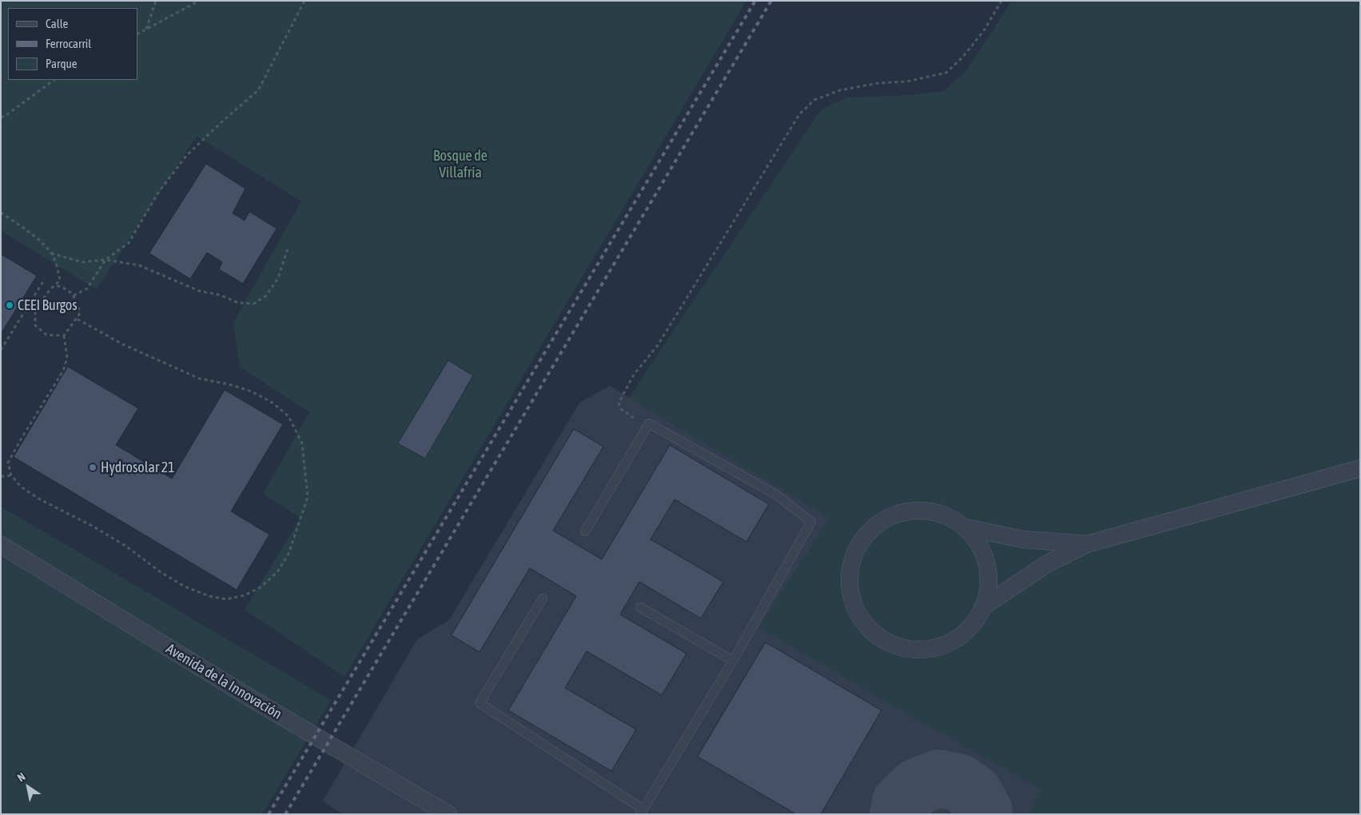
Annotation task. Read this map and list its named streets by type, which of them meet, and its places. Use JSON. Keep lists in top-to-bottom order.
{
  "streets": {
    "street": ["Avenida de la Innovación"]
  },
  "parks": ["Bosque de Villafría"],
  "places": ["CEEI Burgos", "Hydrosolar 21"],
  "legend": ["Calle", "Ferrocarril", "Parque"],
  "north": "top left"
}
